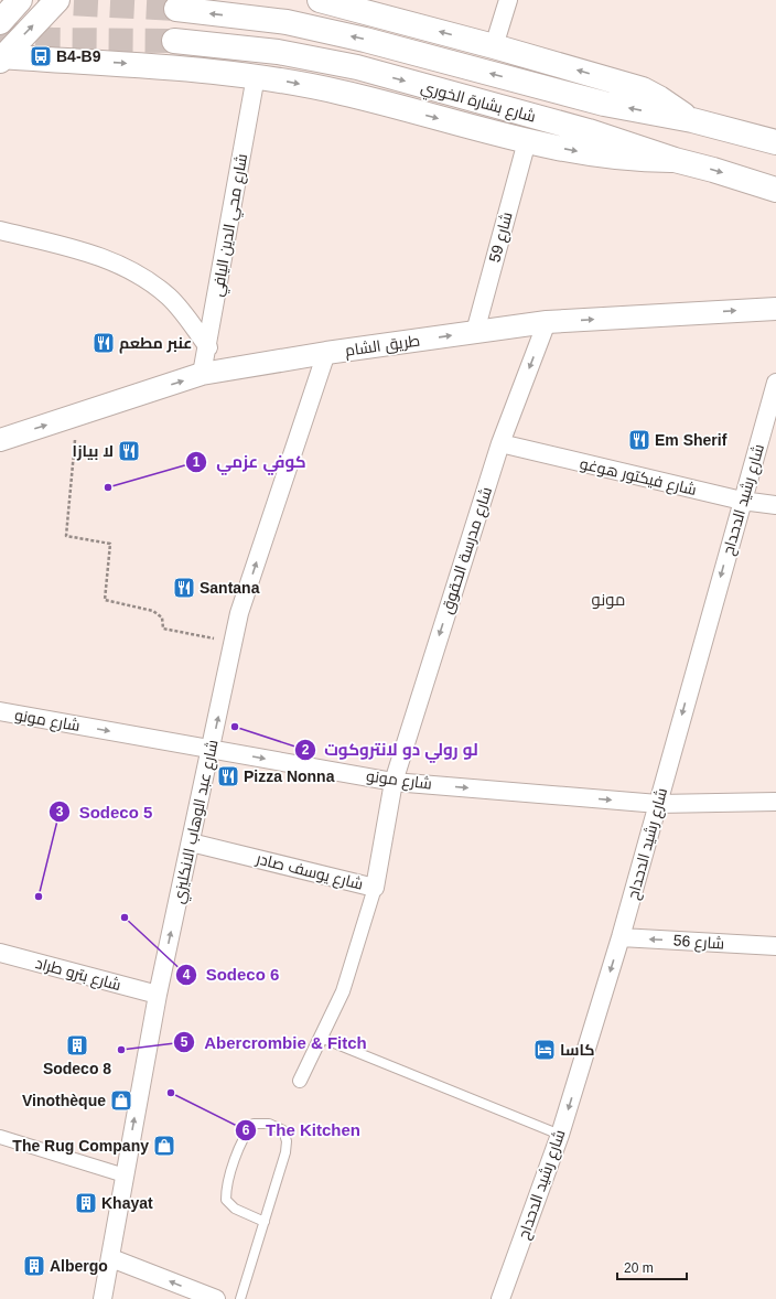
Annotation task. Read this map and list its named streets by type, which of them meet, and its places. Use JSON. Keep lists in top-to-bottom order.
{
  "streets": {
    "main road": ["شارع بشارة الخوري"],
    "street": [
      "شارع محي الدين اليافي",
      "شارع 59",
      "طريق الشام",
      "شارع فيكتور هوغو",
      "شارع رشيد الدحداح",
      "شارع مدرسة الحقوق",
      "شارع مونو",
      "شارع عبد الوهاب الانكليزي",
      "شارع يوسف صادر",
      "شارع 56",
      "شارع بترو طراد"
    ]
  },
  "crossings": [
    ["شارع محي الدين اليافي", "طريق الشام"],
    ["شارع 59", "طريق الشام"],
    ["طريق الشام", "شارع مدرسة الحقوق"],
    ["طريق الشام", "شارع عبد الوهاب الانكليزي"],
    ["شارع فيكتور هوغو", "شارع رشيد الدحداح"],
    ["شارع فيكتور هوغو", "شارع مدرسة الحقوق"],
    ["شارع رشيد الدحداح", "شارع مونو"],
    ["شارع رشيد الدحداح", "شارع 56"],
    ["شارع مدرسة الحقوق", "شارع مونو"],
    ["شارع مدرسة الحقوق", "شارع يوسف صادر"],
    ["شارع مونو", "شارع عبد الوهاب الانكليزي"],
    ["شارع مونو", "شارع يوسف صادر"],
    ["شارع عبد الوهاب الانكليزي", "شارع يوسف صادر"],
    ["شارع عبد الوهاب الانكليزي", "شارع بترو طراد"]
  ],
  "one_way": [
    "طريق الشام",
    "شارع رشيد الدحداح",
    "شارع مدرسة الحقوق",
    "شارع مونو",
    "شارع عبد الوهاب الانكليزي",
    "شارع 56"
  ],
  "districts": ["مونو"],
  "places": {
    "bus stop": ["B4-B9"],
    "restaurant": [
      "عنبر مطعم",
      "Em Sherif",
      "لا بيازا",
      "Santana",
      "Pizza Nonna"
    ],
    "other": [
      "كوفي عزمي",
      "لو رولي دو لانتروكوت",
      "Sodeco 5",
      "Sodeco 6",
      "Abercrombie & Fitch",
      "The Kitchen"
    ],
    "building": ["Sodeco 8", "Khayat", "Albergo"],
    "hotel": ["كاسا"],
    "shop": ["Vinothèque", "The Rug Company"]
  },
  "scale_bar": "20 m"
}
